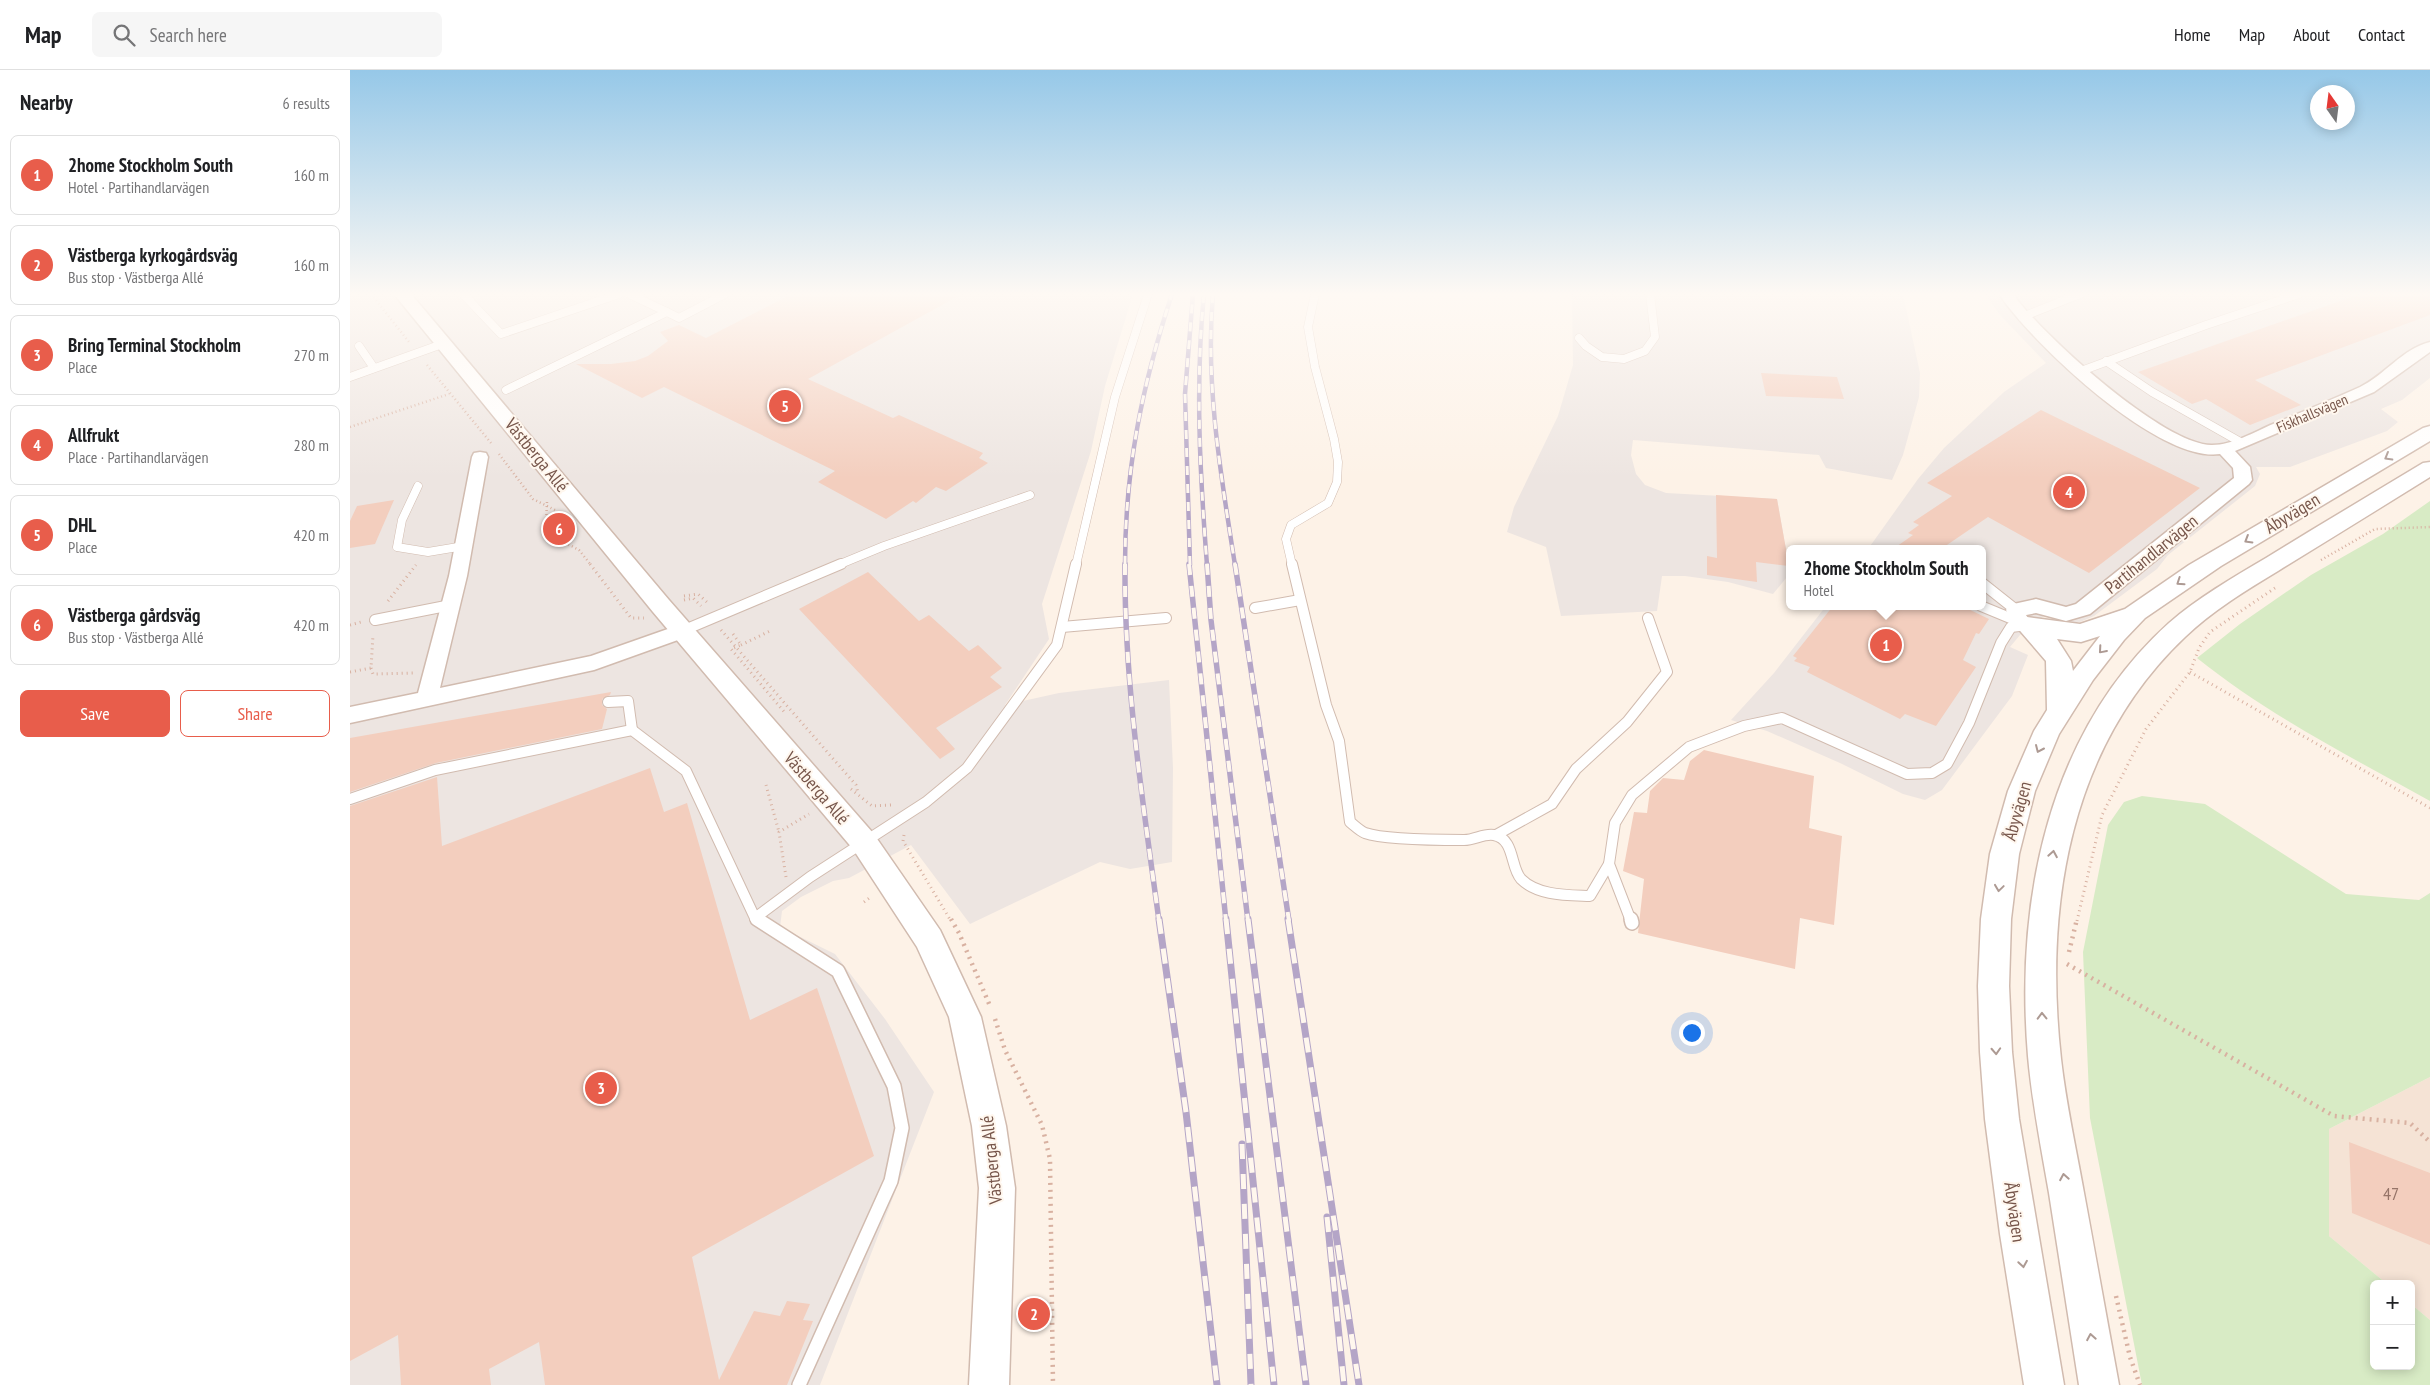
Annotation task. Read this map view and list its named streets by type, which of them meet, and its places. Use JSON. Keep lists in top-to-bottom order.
{
  "streets": {
    "street": [
      "Fiskhallsvägen",
      "Västberga Allé",
      "Åbyvägen",
      "Partihandlarvägen"
    ]
  },
  "house_numbers": ["47"],
  "north": "top",
  "page": {
    "header": "Map",
    "search": "Search here",
    "nav": [
      "Home",
      "Map",
      "About",
      "Contact"
    ],
    "heading": ["Nearby", "6 results"],
    "list": [
      {
        "mark": "1",
        "name": "2home Stockholm South",
        "note": "Hotel · Partihandlarvägen",
        "value": "160 m"
      },
      {
        "mark": "2",
        "name": "Västberga kyrkogårdsväg",
        "note": "Bus stop · Västberga Allé",
        "value": "160 m"
      },
      {
        "mark": "3",
        "name": "Bring Terminal Stockholm",
        "note": "Place",
        "value": "270 m"
      },
      {
        "mark": "4",
        "name": "Allfrukt",
        "note": "Place · Partihandlarvägen",
        "value": "280 m"
      },
      {
        "mark": "5",
        "name": "DHL",
        "note": "Place",
        "value": "420 m"
      },
      {
        "mark": "6",
        "name": "Västberga gårdsväg",
        "note": "Bus stop · Västberga Allé",
        "value": "420 m"
      }
    ],
    "pins": [
      "5",
      "4",
      "6",
      "1",
      "3",
      "2"
    ],
    "popup": ["2home Stockholm South", "Hotel"],
    "buttons": ["Save", "Share"],
    "map_buttons": ["+", "−"]
  }
}
